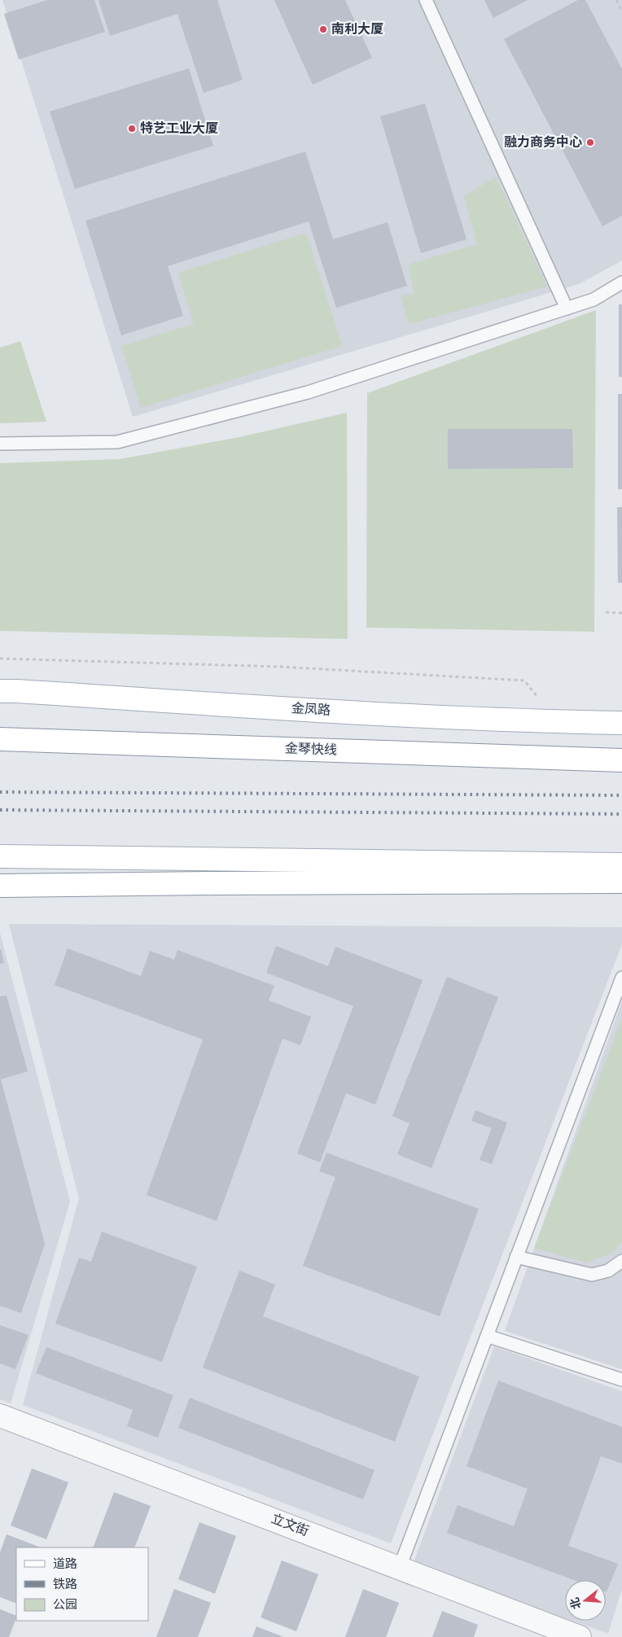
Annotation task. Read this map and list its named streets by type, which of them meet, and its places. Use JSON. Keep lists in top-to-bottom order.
{
  "streets": {
    "main road": ["金凤路", "金琴快线"],
    "street": ["立文街"]
  },
  "places": ["南利大厦", "特艺工业大厦", "融力商务中心"],
  "legend": ["道路", "铁路", "公园"],
  "north": "left"
}
